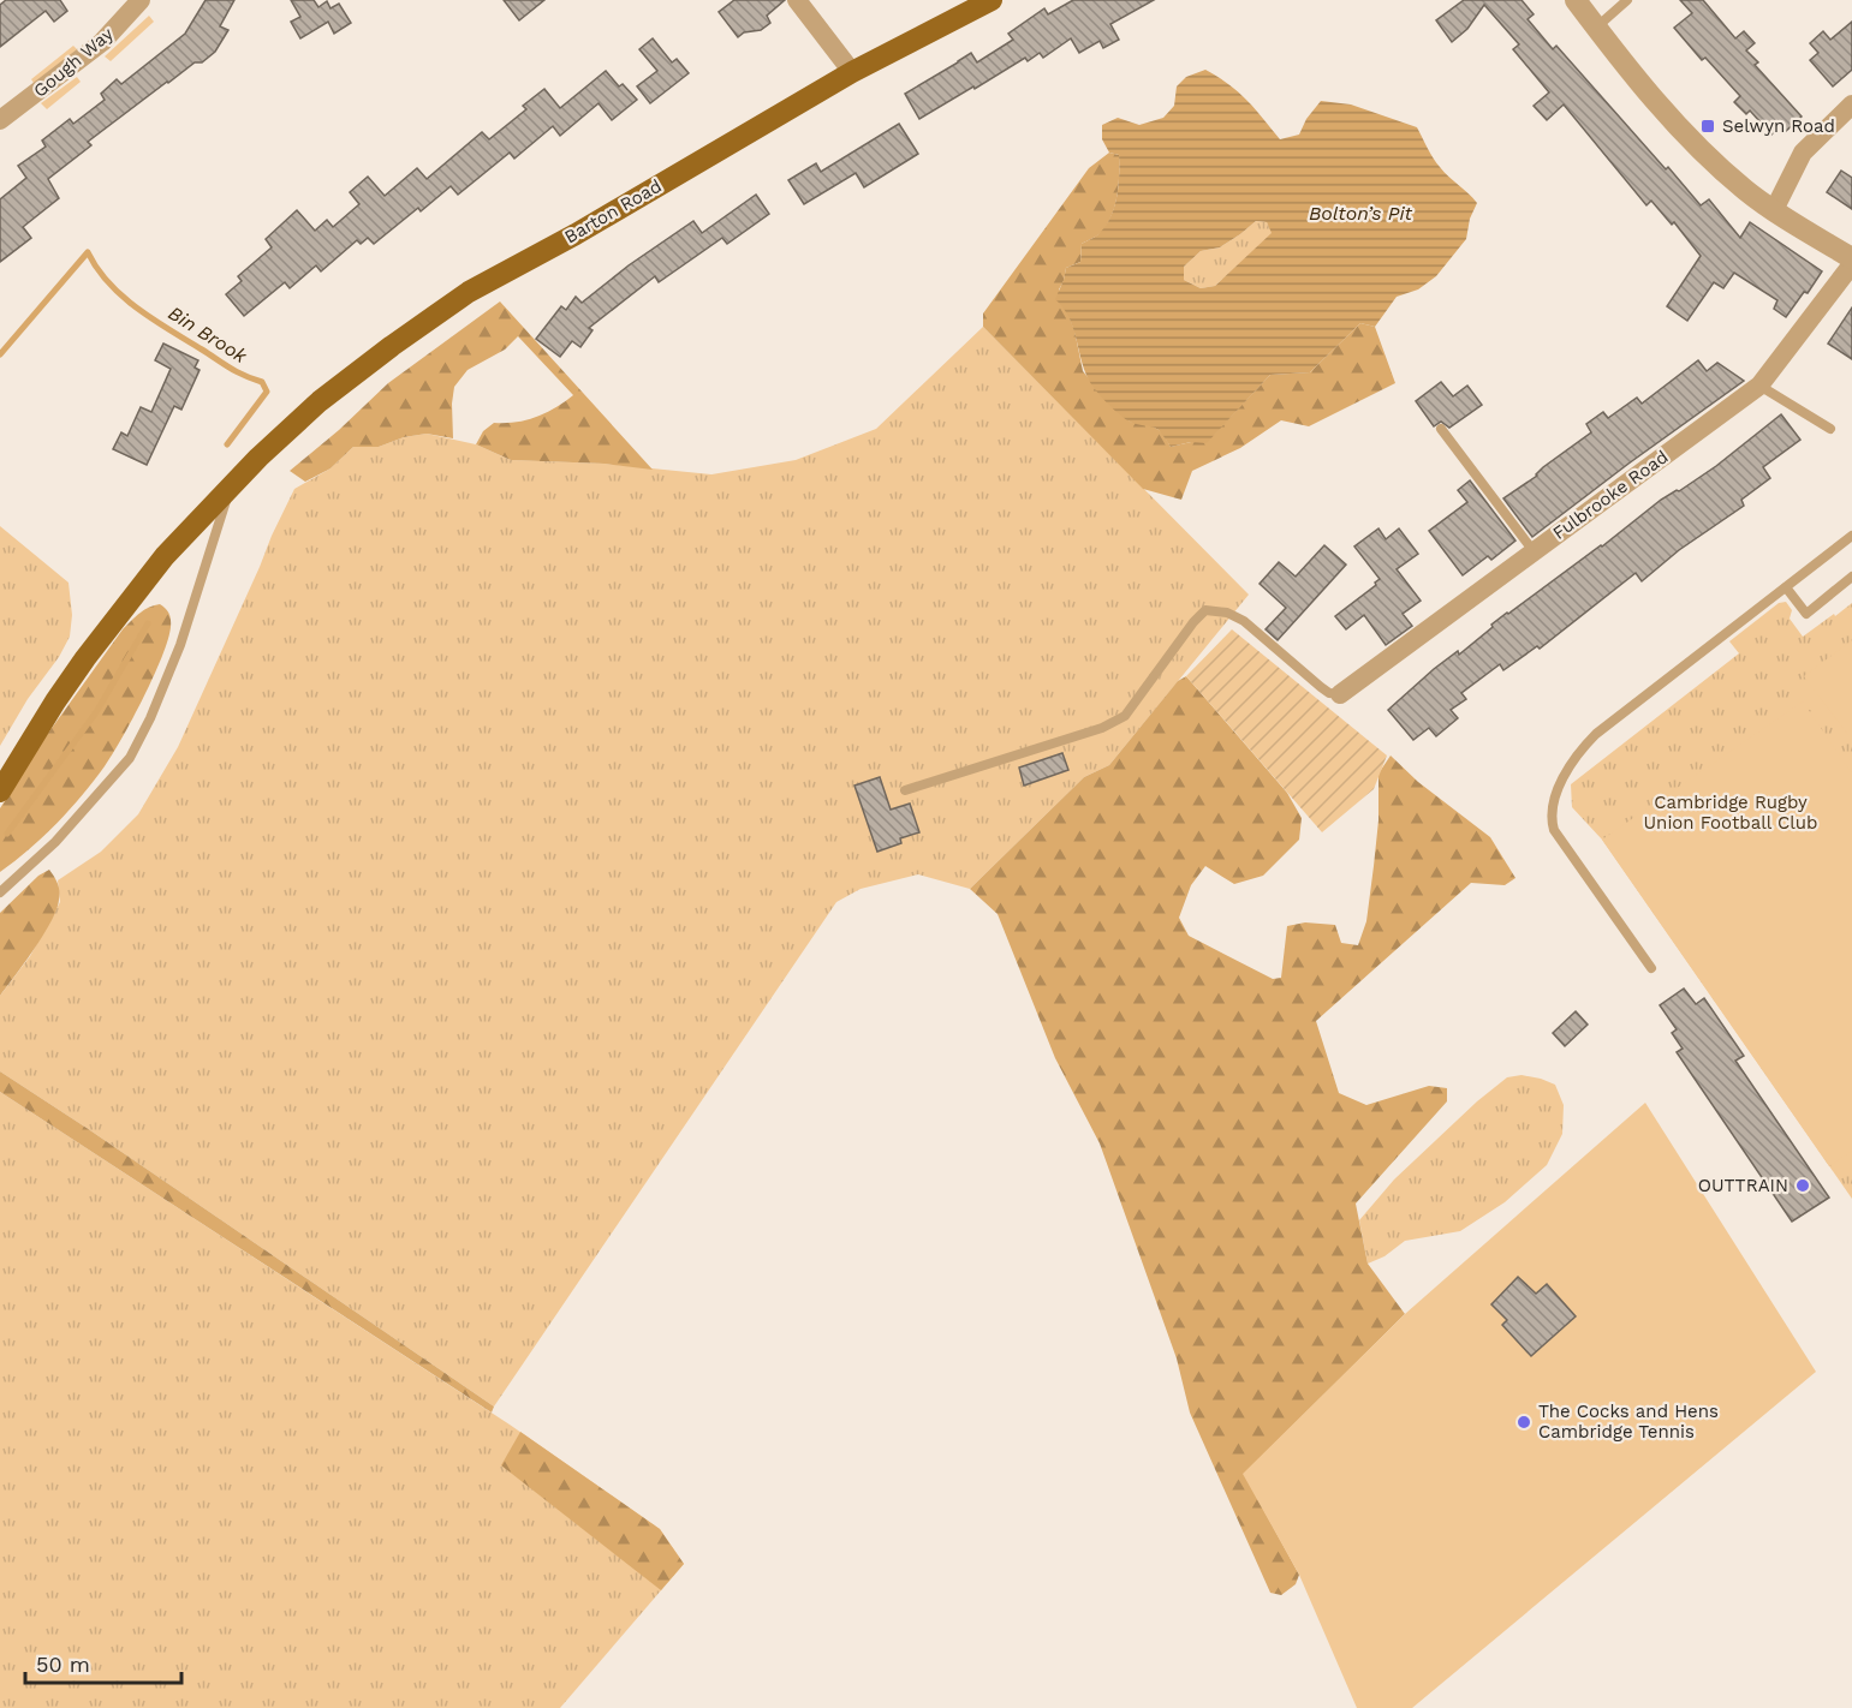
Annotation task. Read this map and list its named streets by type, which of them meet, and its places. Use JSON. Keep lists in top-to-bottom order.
{
  "streets": {
    "main road": ["Barton Road"],
    "street": ["Gough Way", "Fulbrooke Road"]
  },
  "water": ["Bolton’s Pit", "Bin Brook"],
  "parks": ["Cambridge Rugby Union Football Club"],
  "places": {
    "transit": ["Selwyn Road"],
    "other": ["OUTTRAIN", "The Cocks and Hens Cambridge Tennis"]
  },
  "scale_bar": "50 m"
}
